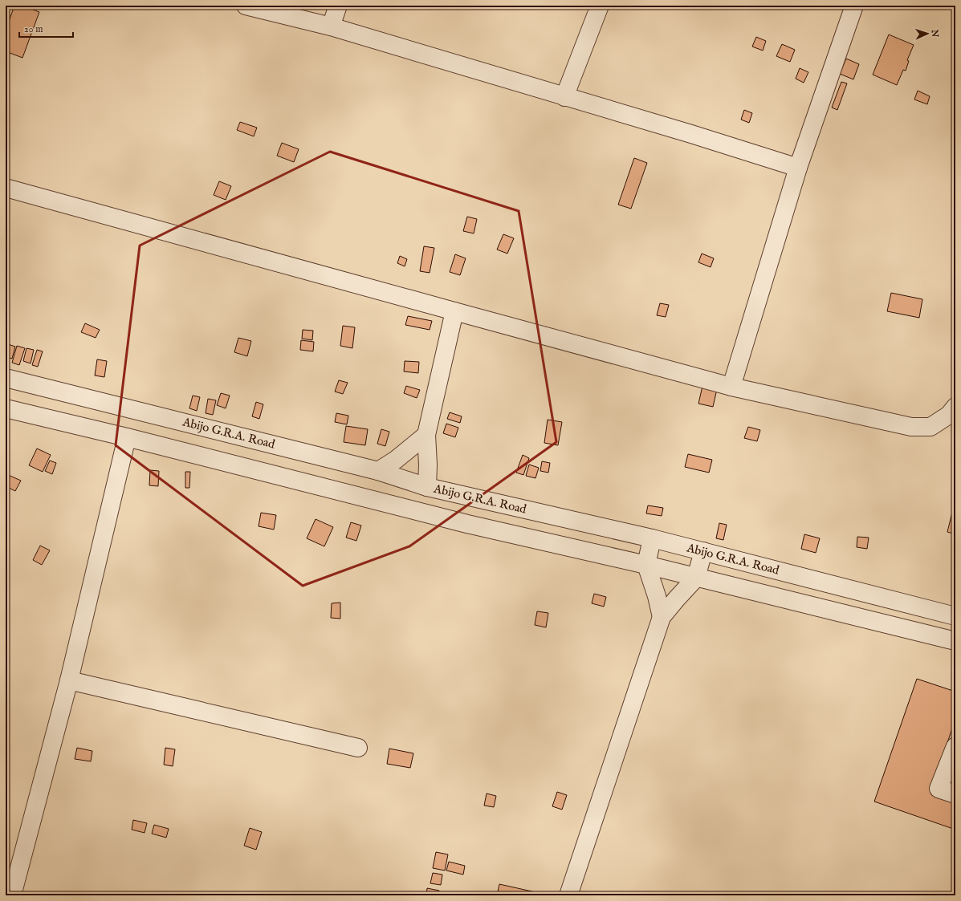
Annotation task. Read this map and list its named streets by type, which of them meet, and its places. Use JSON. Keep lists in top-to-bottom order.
{
  "streets": {
    "street": ["Abijo G.R.A. Road"]
  },
  "scale_bar": "20 m",
  "north": "right"
}
